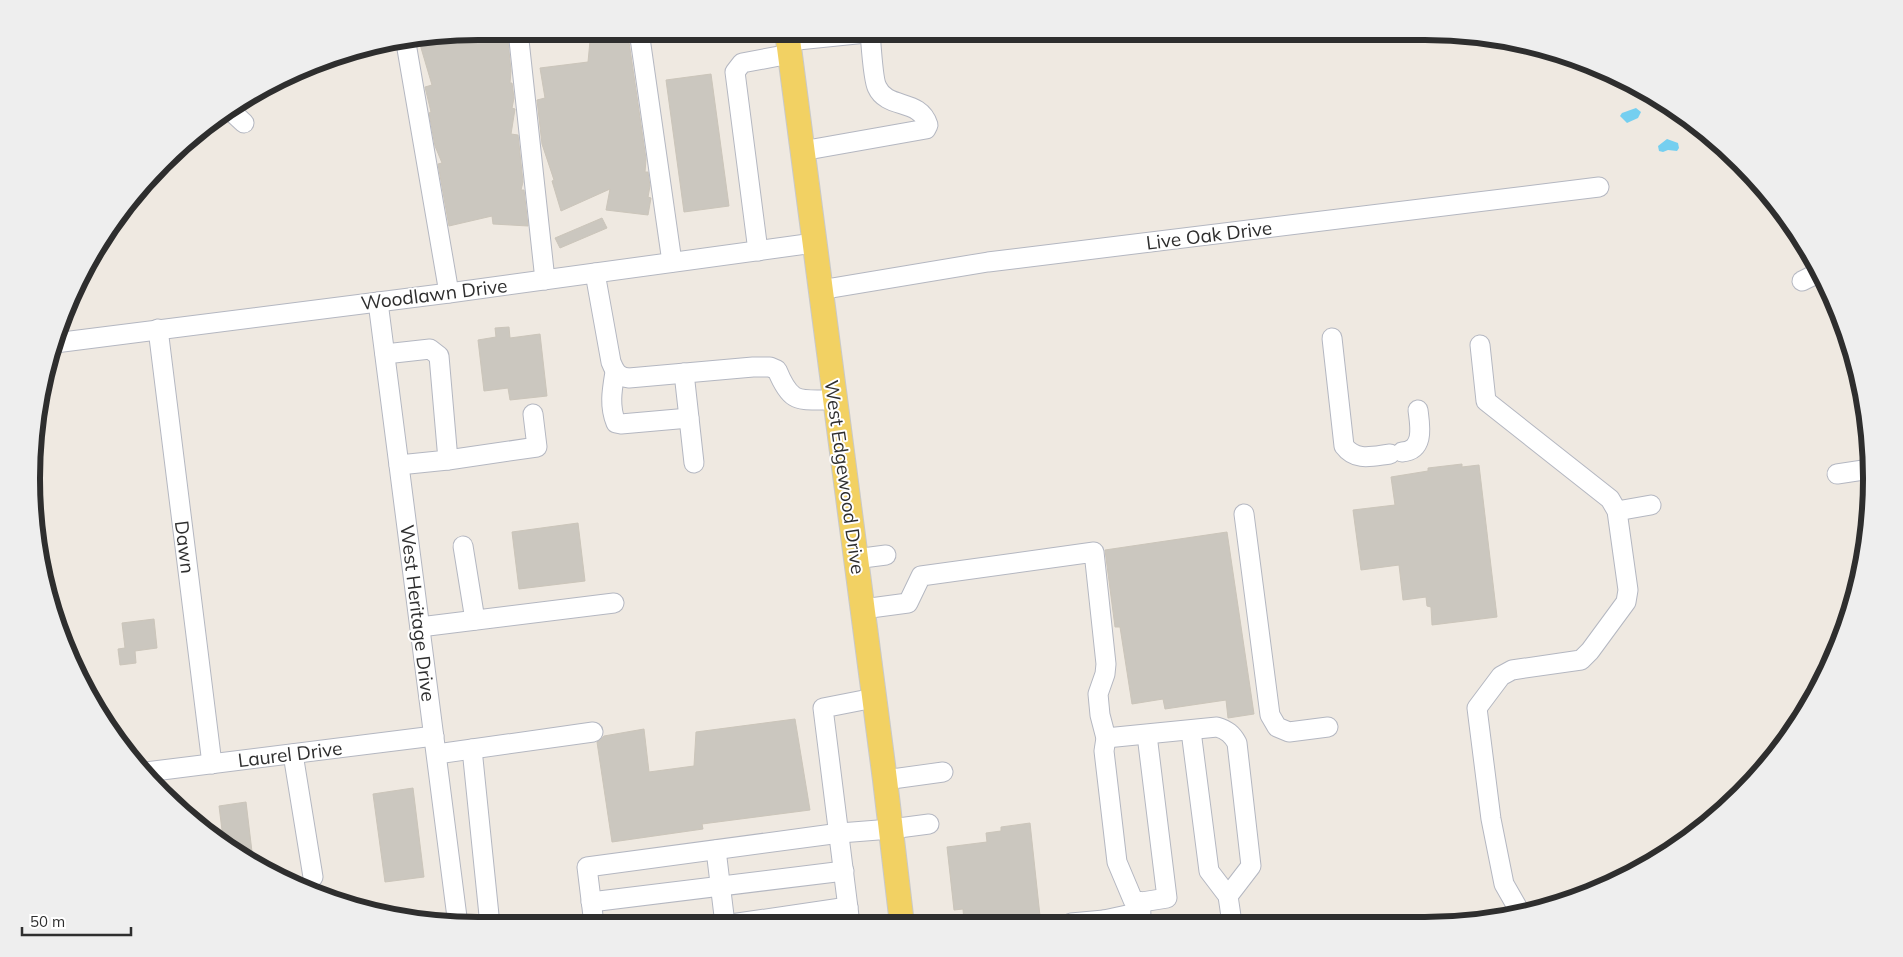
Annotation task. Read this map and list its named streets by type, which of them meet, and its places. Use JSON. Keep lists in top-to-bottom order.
{
  "streets": {
    "main road": ["West Edgewood Drive"],
    "street": [
      "Live Oak Drive",
      "Woodlawn Drive",
      "Dawn",
      "West Heritage Drive",
      "Laurel Drive"
    ]
  },
  "crossings": [
    ["Live Oak Drive", "West Edgewood Drive"],
    ["Woodlawn Drive", "West Edgewood Drive"],
    ["Woodlawn Drive", "Dawn"],
    ["Woodlawn Drive", "West Heritage Drive"],
    ["Dawn", "Laurel Drive"],
    ["West Heritage Drive", "Laurel Drive"]
  ],
  "scale_bar": "50 m"
}
